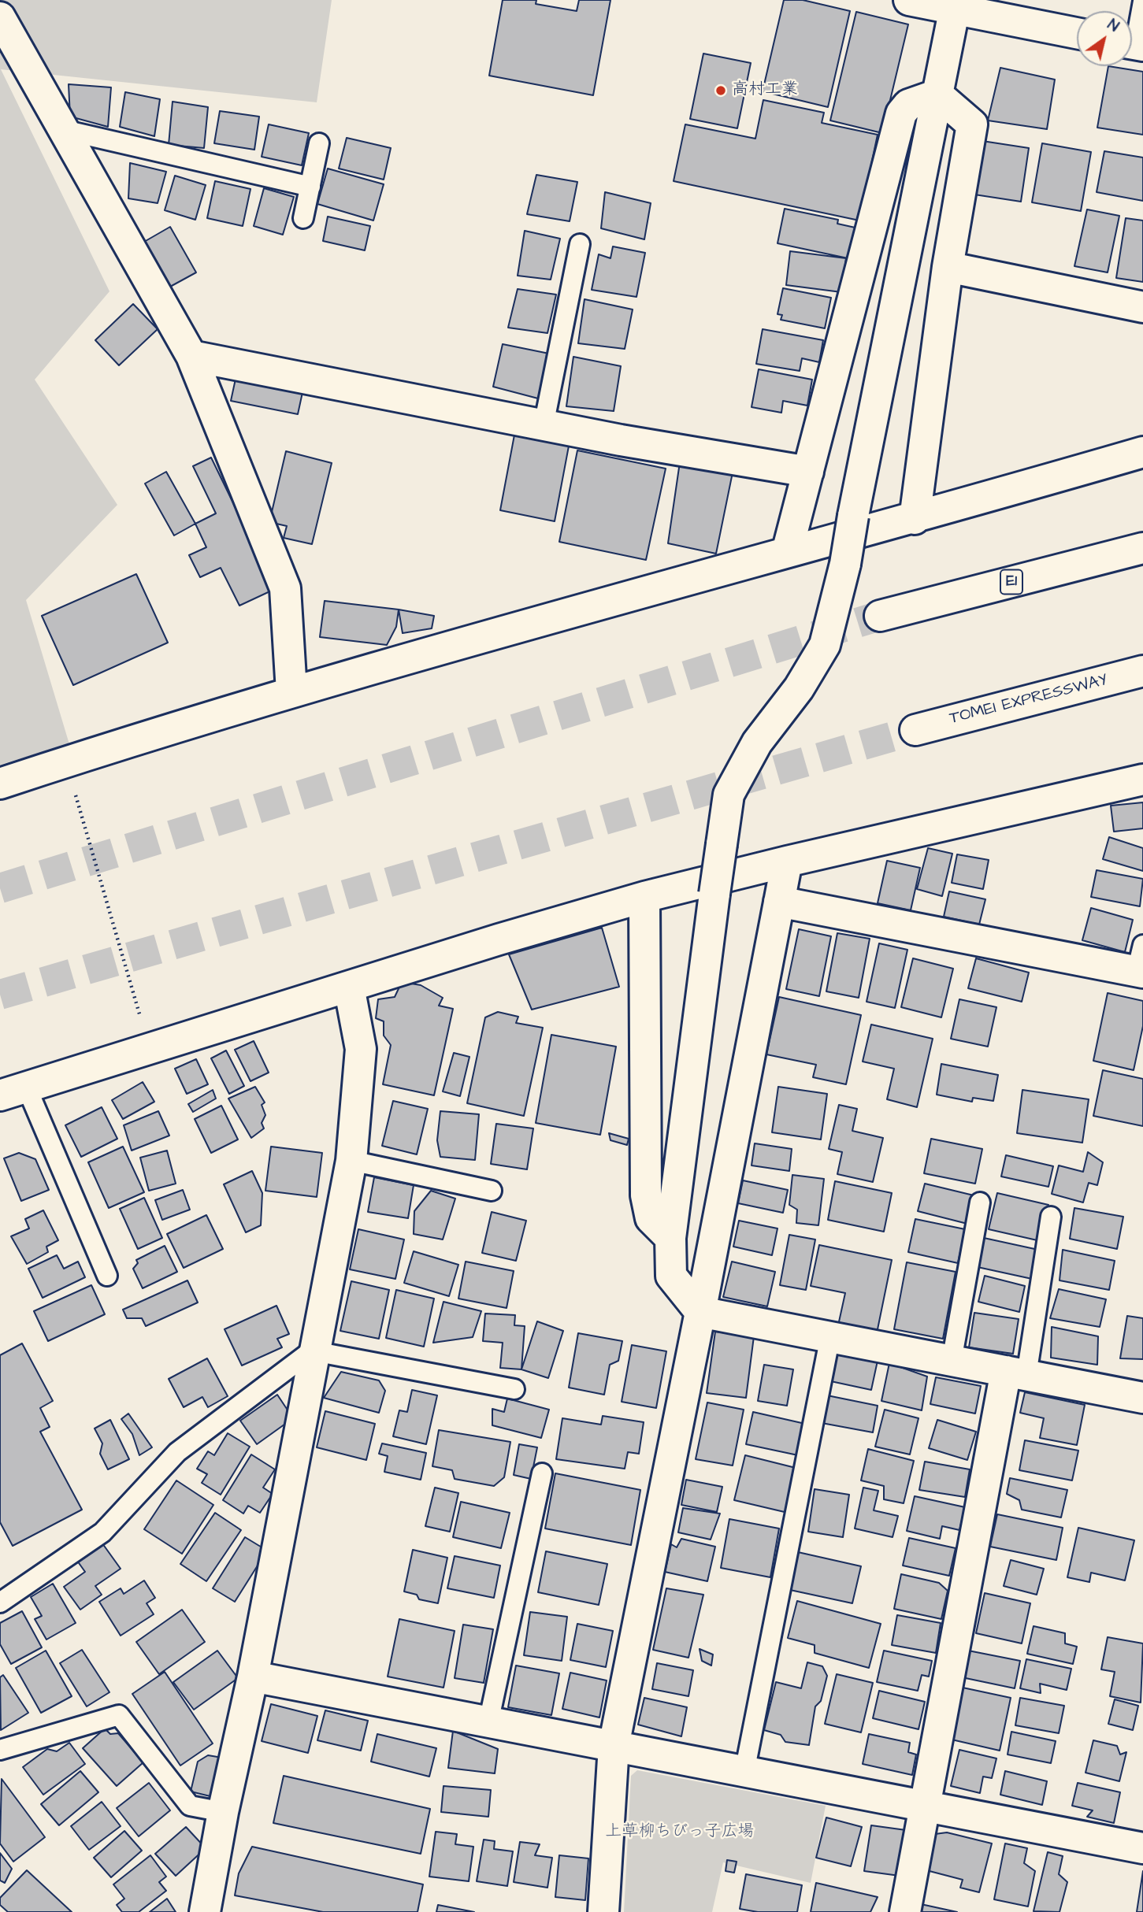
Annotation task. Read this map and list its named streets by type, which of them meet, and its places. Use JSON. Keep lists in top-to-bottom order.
{
  "streets": {
    "main road": ["E1", "TOMEI EXPRESSWAY"]
  },
  "parks": ["上草柳ちびっ子広場"],
  "places": ["高村工業"],
  "north": "top right"
}
